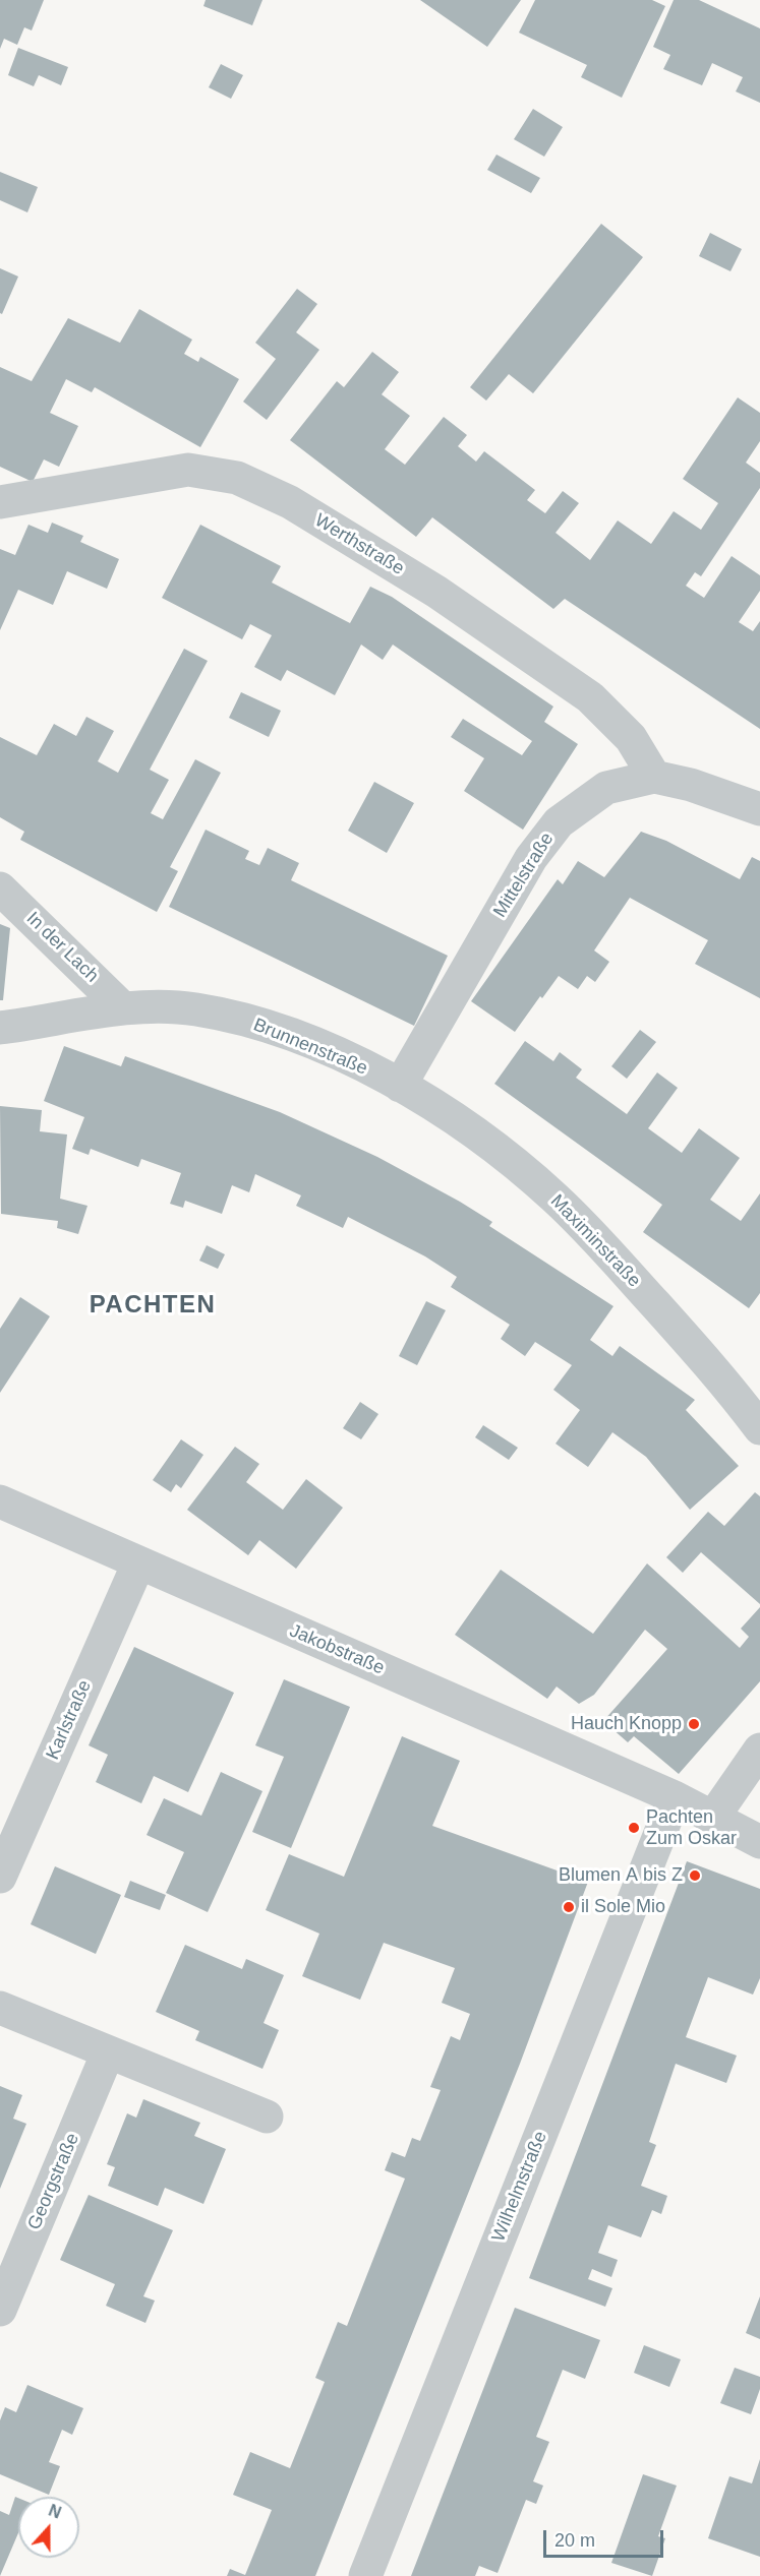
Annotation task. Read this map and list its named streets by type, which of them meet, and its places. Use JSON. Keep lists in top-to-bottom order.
{
  "streets": {
    "street": [
      "Werthstraße",
      "Mittelstraße",
      "In der Lach",
      "Brunnenstraße",
      "Maximinstraße",
      "Jakobstraße",
      "Karlstraße",
      "Georgstraße",
      "Wilhelmstraße"
    ]
  },
  "crossings": [
    ["Werthstraße", "Mittelstraße"],
    ["Mittelstraße", "Brunnenstraße"],
    ["Mittelstraße", "Maximinstraße"],
    ["In der Lach", "Brunnenstraße"],
    ["Brunnenstraße", "Maximinstraße"],
    ["Jakobstraße", "Karlstraße"],
    ["Jakobstraße", "Wilhelmstraße"]
  ],
  "districts": ["PACHTEN"],
  "places": [
    "Hauch Knopp",
    "Pachten Zum Oskar",
    "Blumen A bis Z",
    "il Sole Mio"
  ],
  "scale_bar": "20 m",
  "north": "top"
}
